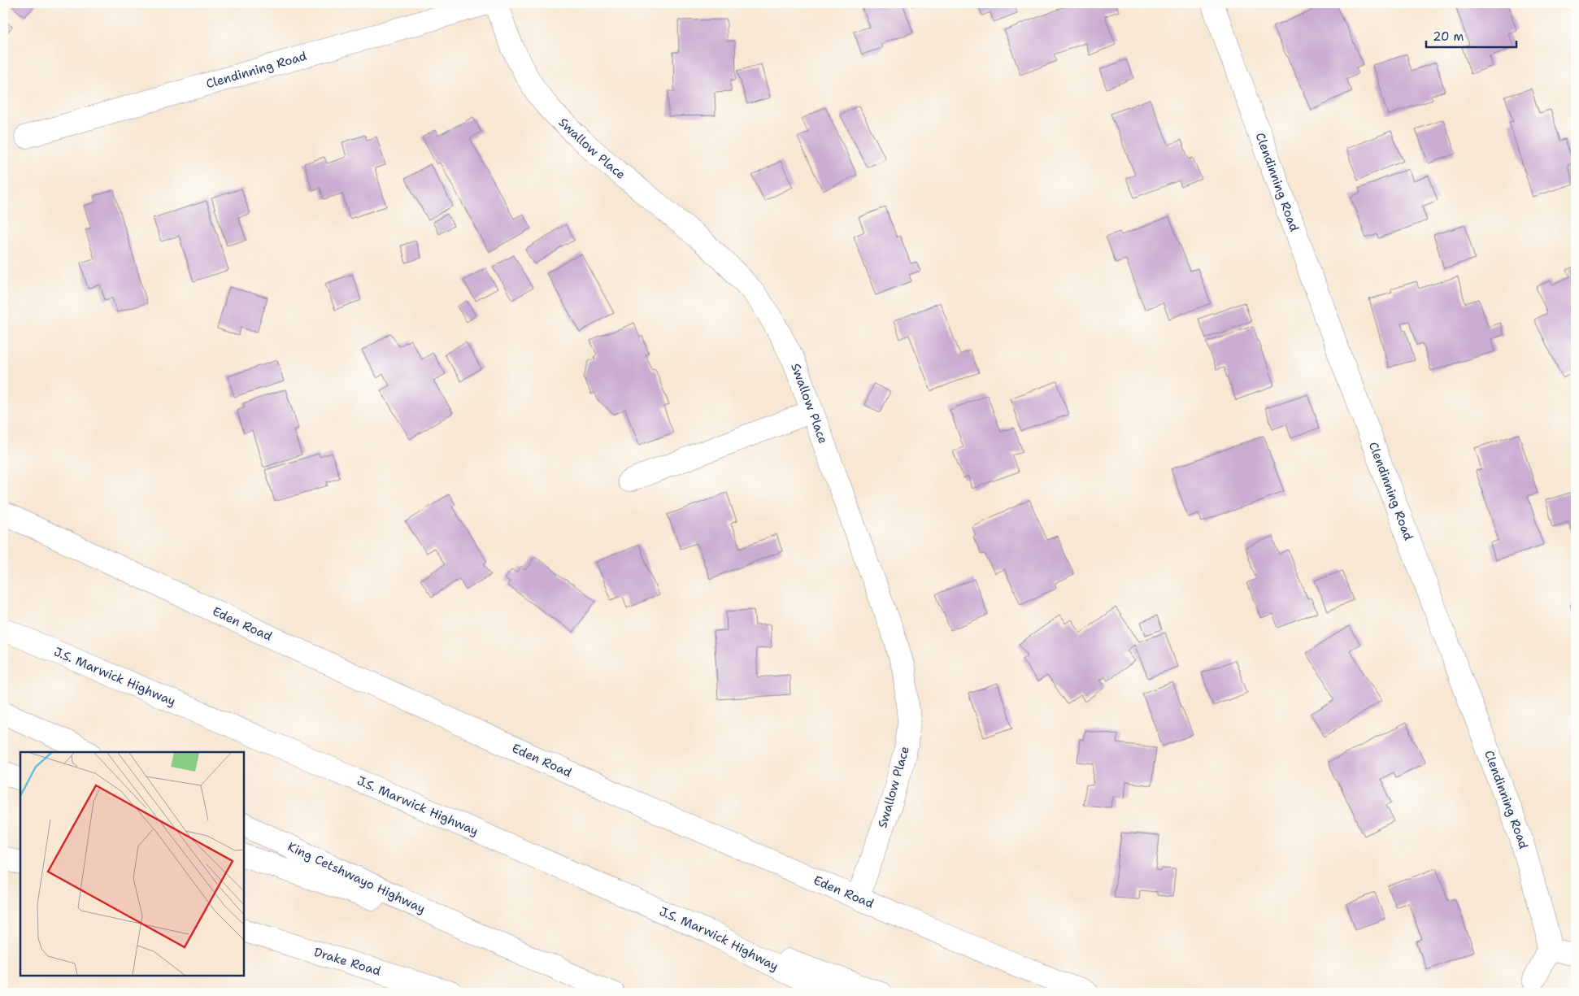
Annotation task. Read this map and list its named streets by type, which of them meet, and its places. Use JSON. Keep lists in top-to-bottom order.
{
  "streets": {
    "main road": [
      "Clendinning Road",
      "Swallow Place",
      "Eden Road",
      "J.S. Marwick Highway",
      "King Cetshwayo Highway",
      "Drake Road"
    ]
  },
  "crossings": [
    ["Swallow Place", "Eden Road"]
  ],
  "scale_bar": "20 m"
}
